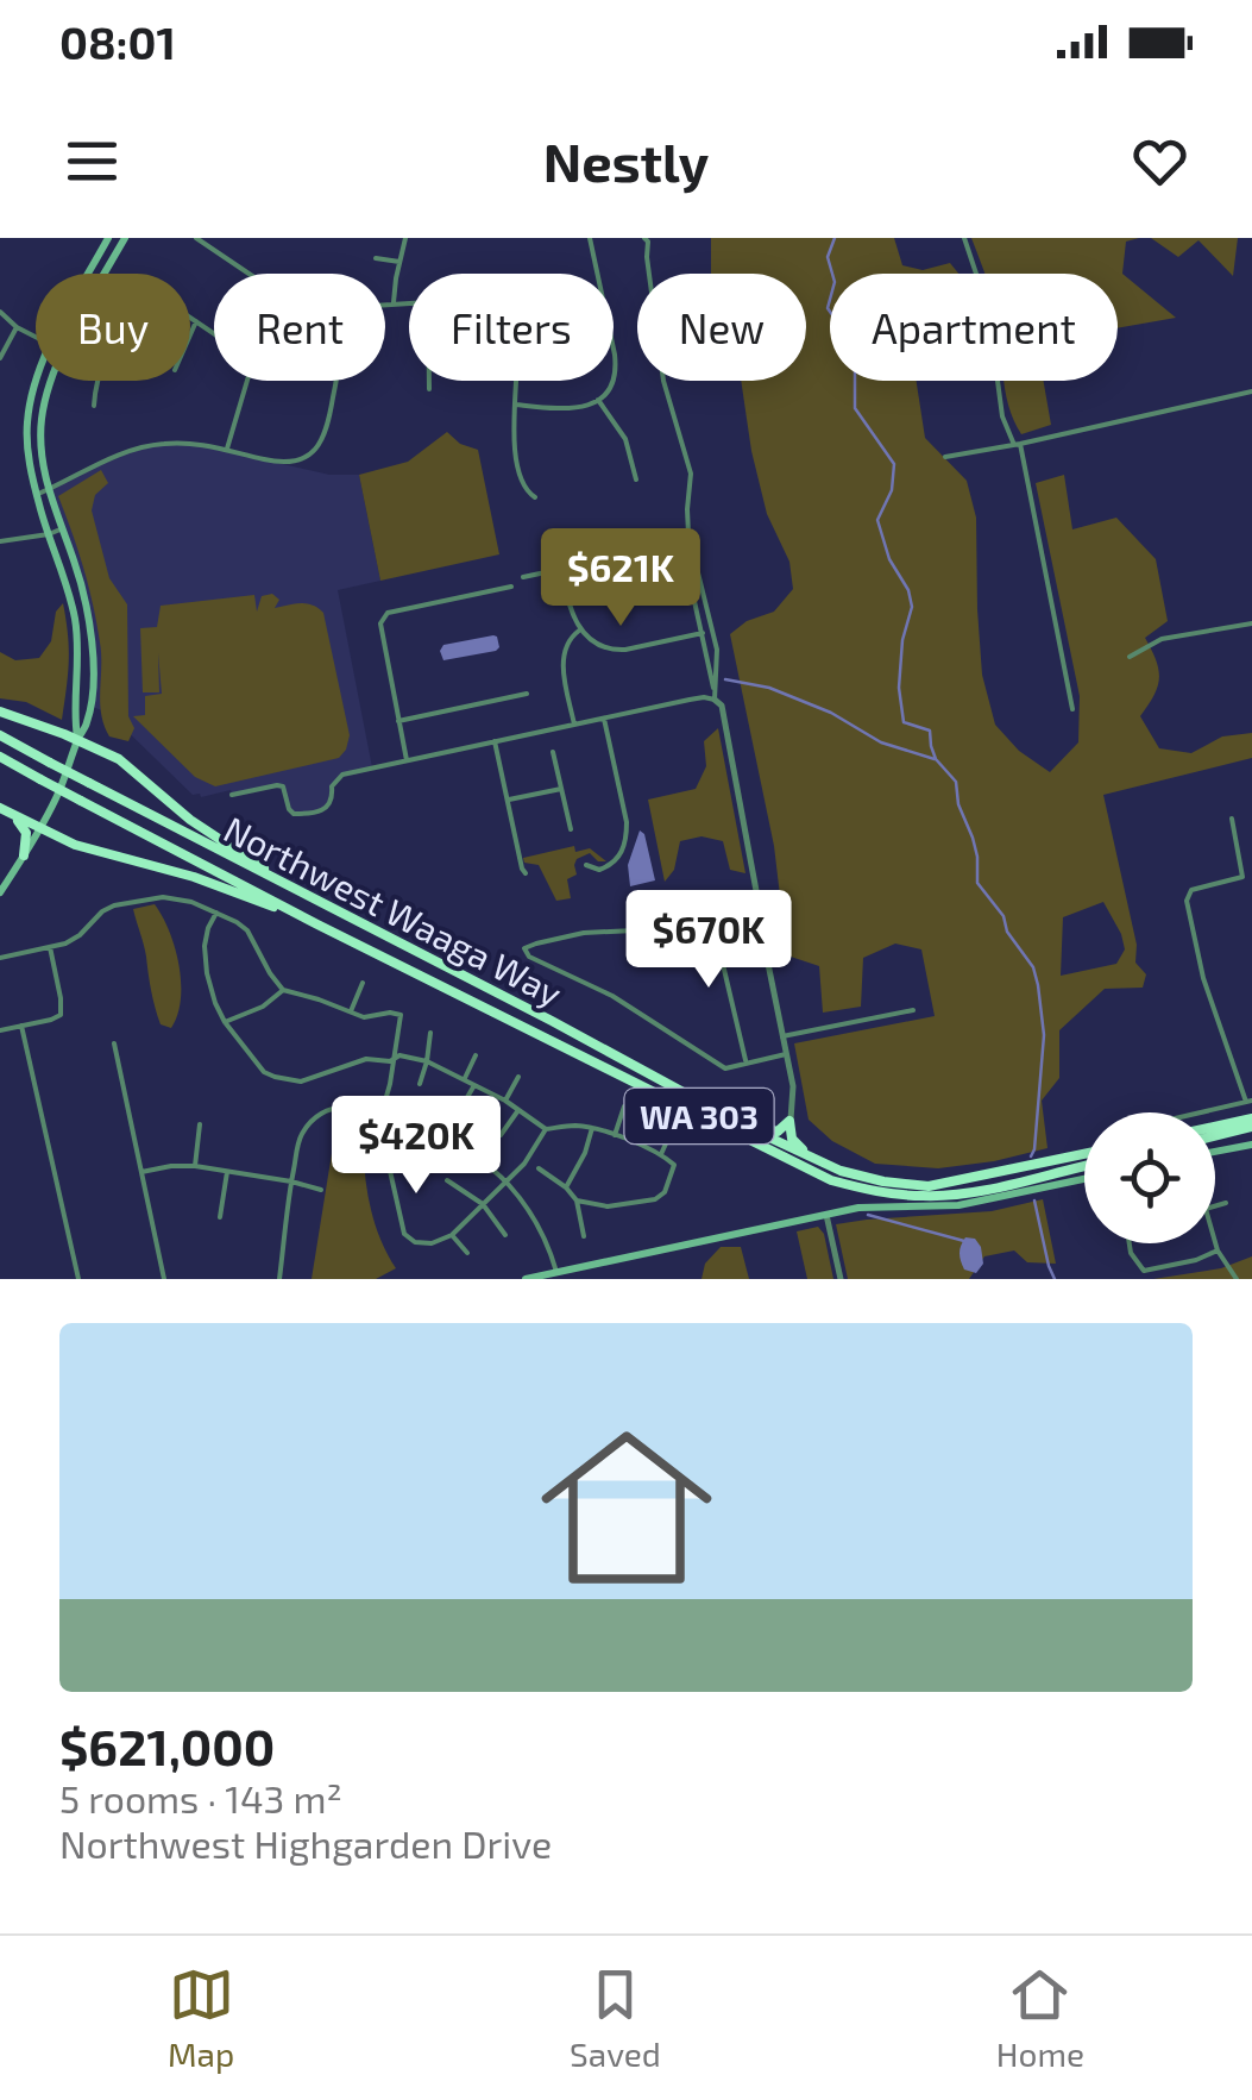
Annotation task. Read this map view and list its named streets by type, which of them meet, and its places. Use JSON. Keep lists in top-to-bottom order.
{
  "streets": {
    "highway": ["Northwest Waaga Way", "WA 303"]
  },
  "page": {
    "status": "08:01",
    "header": "Nestly",
    "chip": [
      "Buy",
      "Rent",
      "Filters",
      "New",
      "Apartment"
    ],
    "price": ["$621K", "$670K", "$420K"],
    "list": [
      {
        "name": "$621,000",
        "note": "5 rooms · 143 m² · Northwest Highgarden Drive"
      }
    ],
    "tabs": ["Map", "Saved", "Home"]
  }
}
